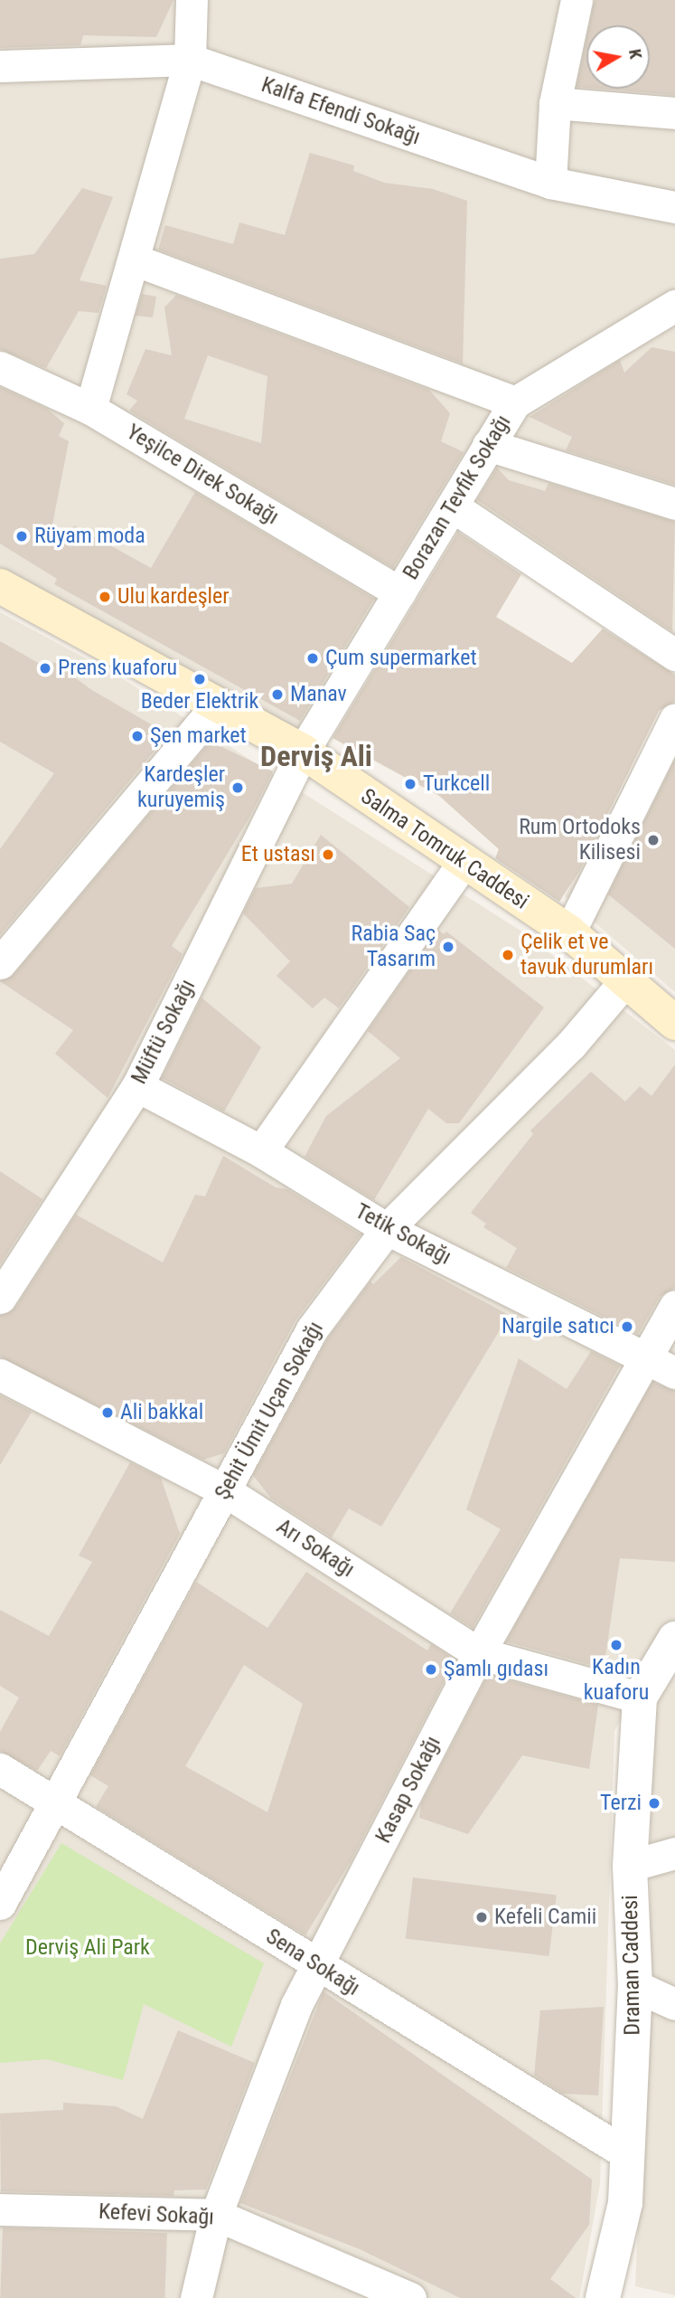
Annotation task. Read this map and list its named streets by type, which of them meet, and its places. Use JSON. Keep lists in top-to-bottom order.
{
  "streets": {
    "main road": ["Salma Tomruk Caddesi"],
    "street": [
      "Kalfa Efendi Sokağı",
      "Yeşilce Direk Sokağı",
      "Borazan Tevfik Sokağı",
      "Müftü Sokağı",
      "Tetik Sokağı",
      "Şehit Ümit Uçan Sokağı",
      "Arı Sokağı",
      "Kasap Sokağı",
      "Sena Sokağı",
      "Draman Caddesi",
      "Kefevi Sokağı"
    ]
  },
  "crossings": [
    ["Yeşilce Direk Sokağı", "Borazan Tevfik Sokağı"],
    ["Borazan Tevfik Sokağı", "Salma Tomruk Caddesi"],
    ["Borazan Tevfik Sokağı", "Müftü Sokağı"],
    ["Salma Tomruk Caddesi", "Müftü Sokağı"],
    ["Salma Tomruk Caddesi", "Şehit Ümit Uçan Sokağı"],
    ["Müftü Sokağı", "Tetik Sokağı"],
    ["Tetik Sokağı", "Şehit Ümit Uçan Sokağı"],
    ["Tetik Sokağı", "Kasap Sokağı"],
    ["Şehit Ümit Uçan Sokağı", "Arı Sokağı"],
    ["Şehit Ümit Uçan Sokağı", "Sena Sokağı"],
    ["Arı Sokağı", "Kasap Sokağı"],
    ["Arı Sokağı", "Draman Caddesi"],
    ["Kasap Sokağı", "Sena Sokağı"],
    ["Kasap Sokağı", "Kefevi Sokağı"],
    ["Sena Sokağı", "Draman Caddesi"]
  ],
  "districts": ["Derviş Ali"],
  "parks": ["Derviş Ali Park"],
  "places": [
    "Rüyam moda",
    "Ulu kardeşler",
    "Çum supermarket",
    "Prens kuaforu",
    "Beder Elektrik",
    "Manav",
    "Şen market",
    "Turkcell",
    "Kardeşler kuruyemiş",
    "Rum Ortodoks Kilisesi",
    "Et ustası",
    "Rabia Saç Tasarım",
    "Çelik et ve tavuk durumları",
    "Nargile satıcı",
    "Ali bakkal",
    "Kadın kuaforu",
    "Şamlı gıdası",
    "Terzi",
    "Kefeli Camii"
  ],
  "north": "right"
}
